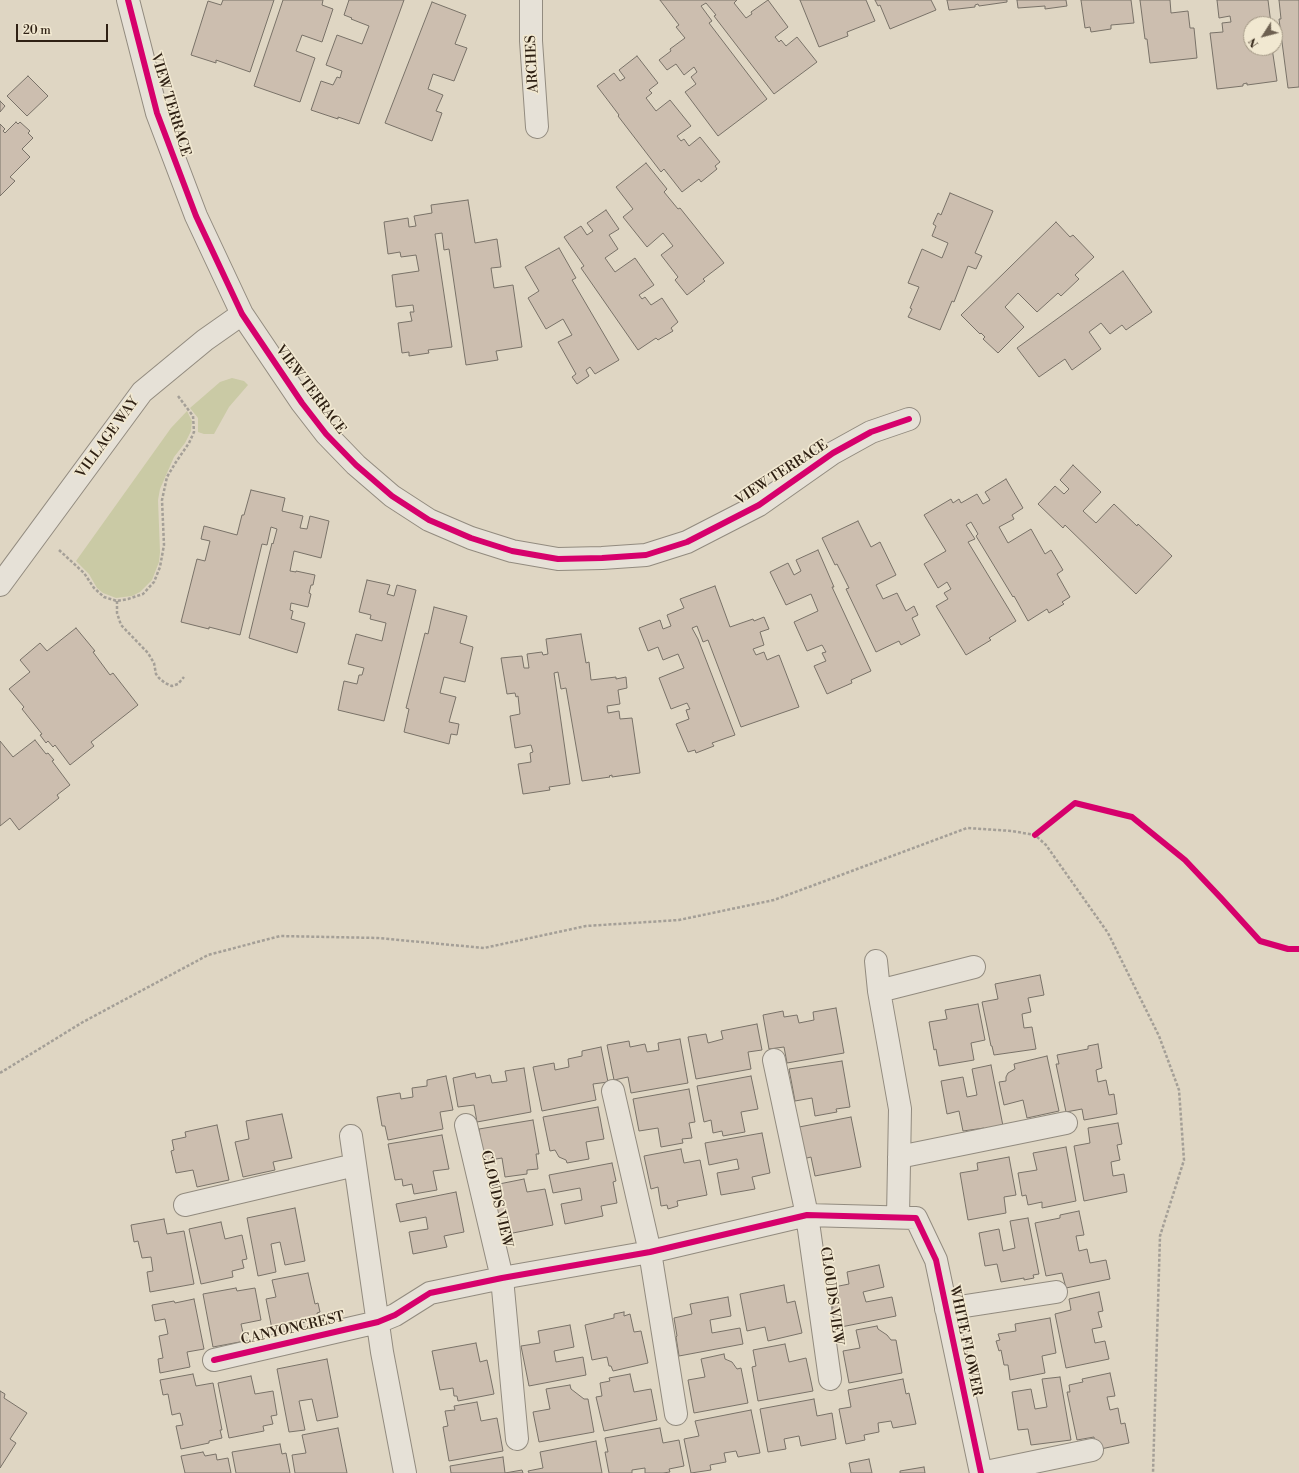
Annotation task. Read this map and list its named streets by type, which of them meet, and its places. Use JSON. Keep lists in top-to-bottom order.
{
  "streets": {
    "street": [
      "ARCHES",
      "VIEW TERRACE",
      "VILLAGE WAY",
      "CLOUDS VIEW",
      "CANYONCREST",
      "WHITE FLOWER"
    ]
  },
  "crossings": [
    ["VIEW TERRACE", "VILLAGE WAY"]
  ],
  "scale_bar": "20 m",
  "north": "bottom left"
}
